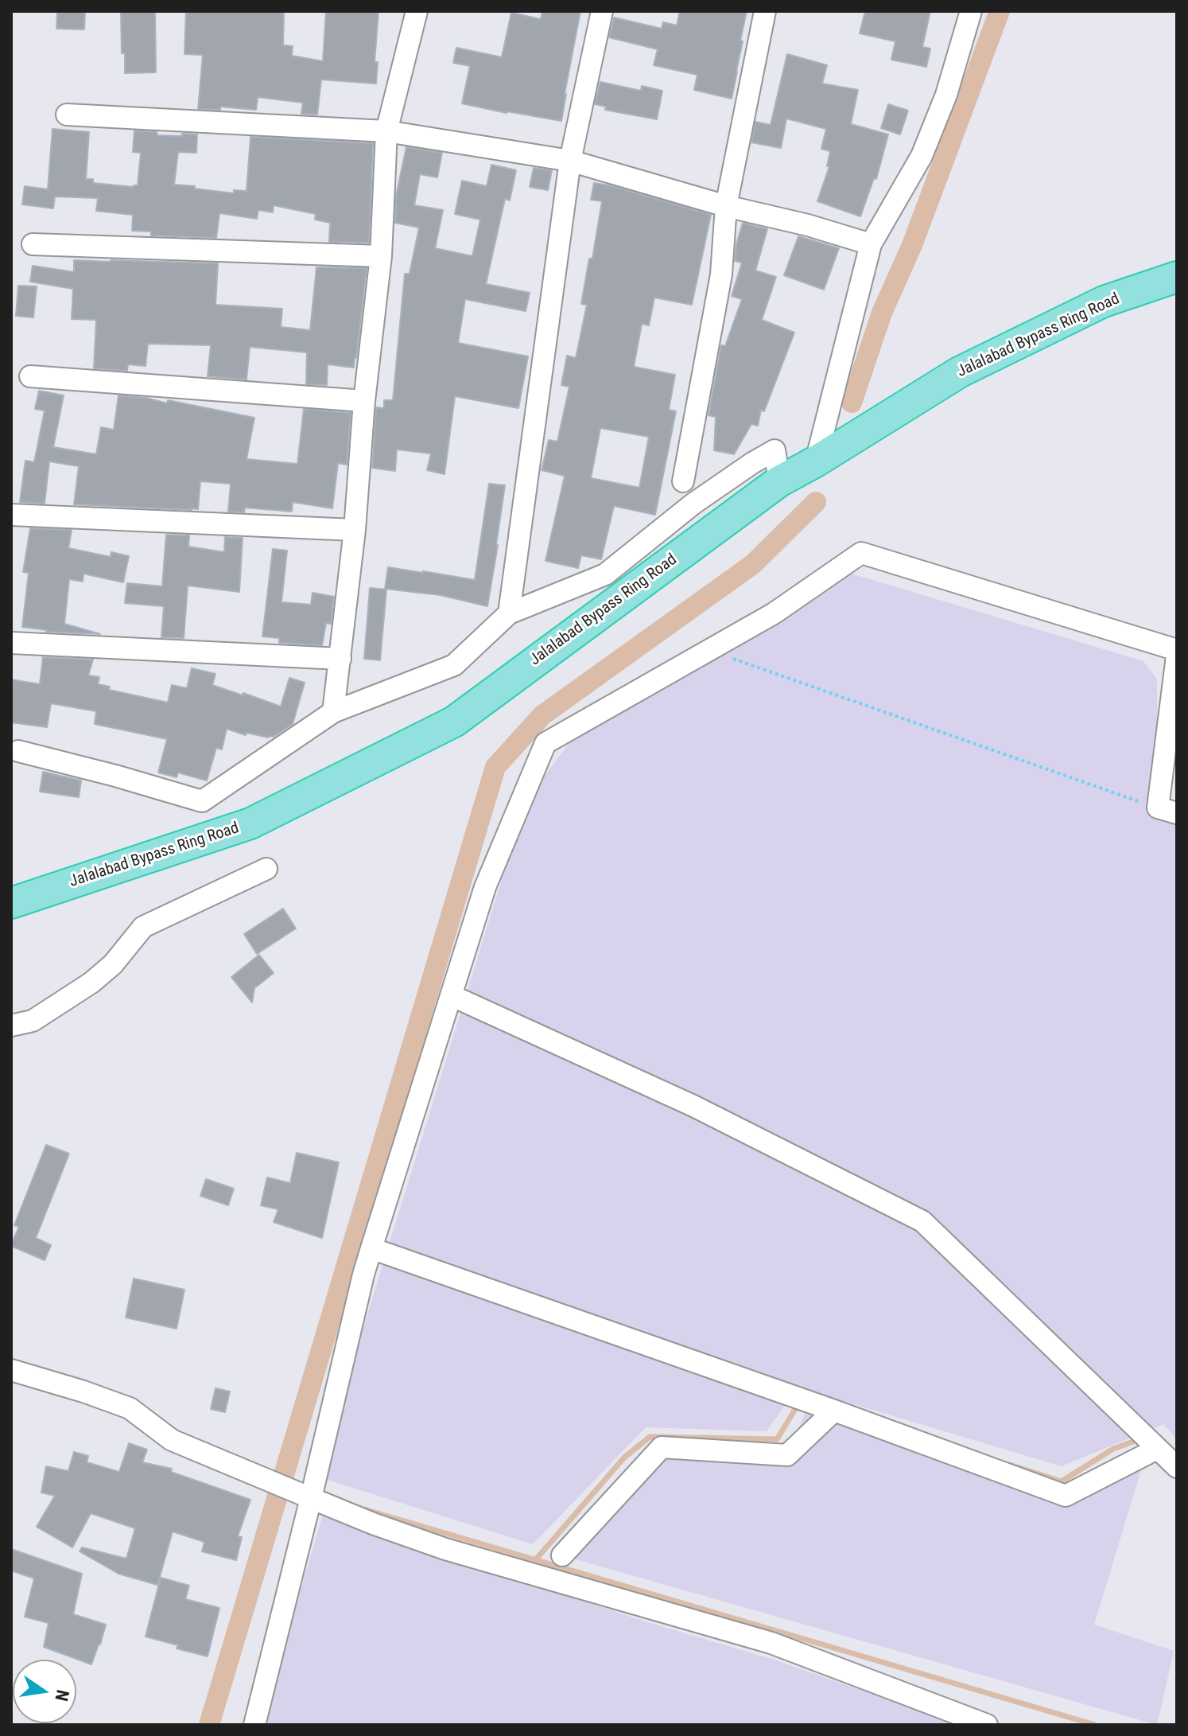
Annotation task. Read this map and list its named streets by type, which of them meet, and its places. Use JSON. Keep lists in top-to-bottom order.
{
  "streets": {
    "highway": ["Jalalabad Bypass Ring Road"]
  },
  "north": "right"
}
